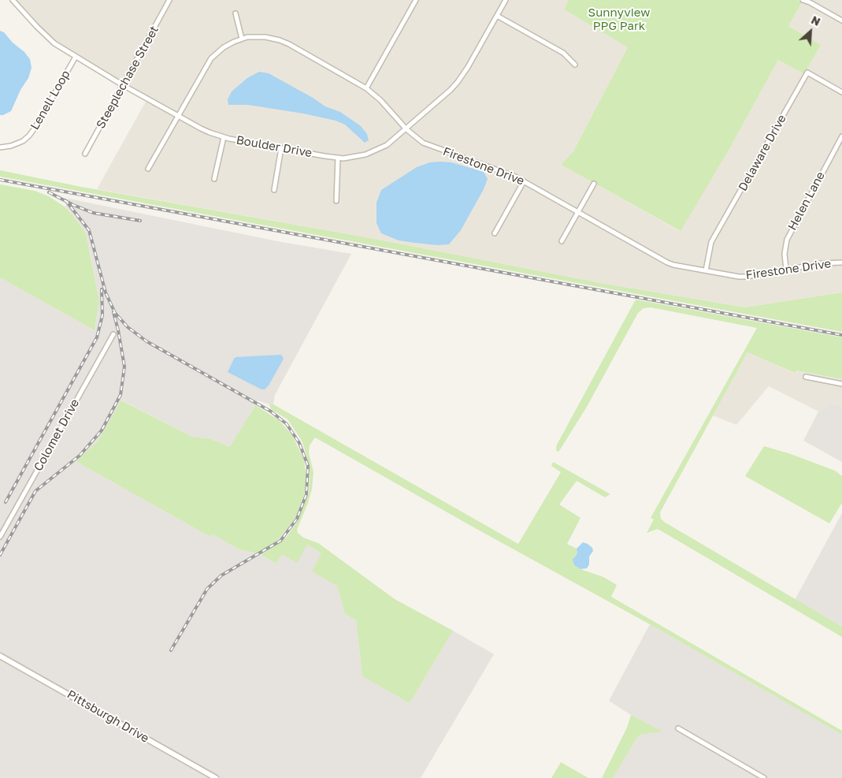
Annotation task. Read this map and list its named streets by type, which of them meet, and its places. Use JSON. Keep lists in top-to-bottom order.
{
  "streets": {
    "street": [
      "Steeplechase Street",
      "Lenell Loop",
      "Boulder Drive",
      "Delaware Drive",
      "Firestone Drive",
      "Helen Lane",
      "Colomet Drive",
      "Pittsburgh Drive"
    ]
  },
  "crossings": [
    ["Steeplechase Street", "Boulder Drive"],
    ["Lenell Loop", "Boulder Drive"],
    ["Boulder Drive", "Firestone Drive"],
    ["Delaware Drive", "Firestone Drive"],
    ["Firestone Drive", "Helen Lane"]
  ],
  "parks": ["Sunnyview PPG Park"],
  "north": "top right"
}
